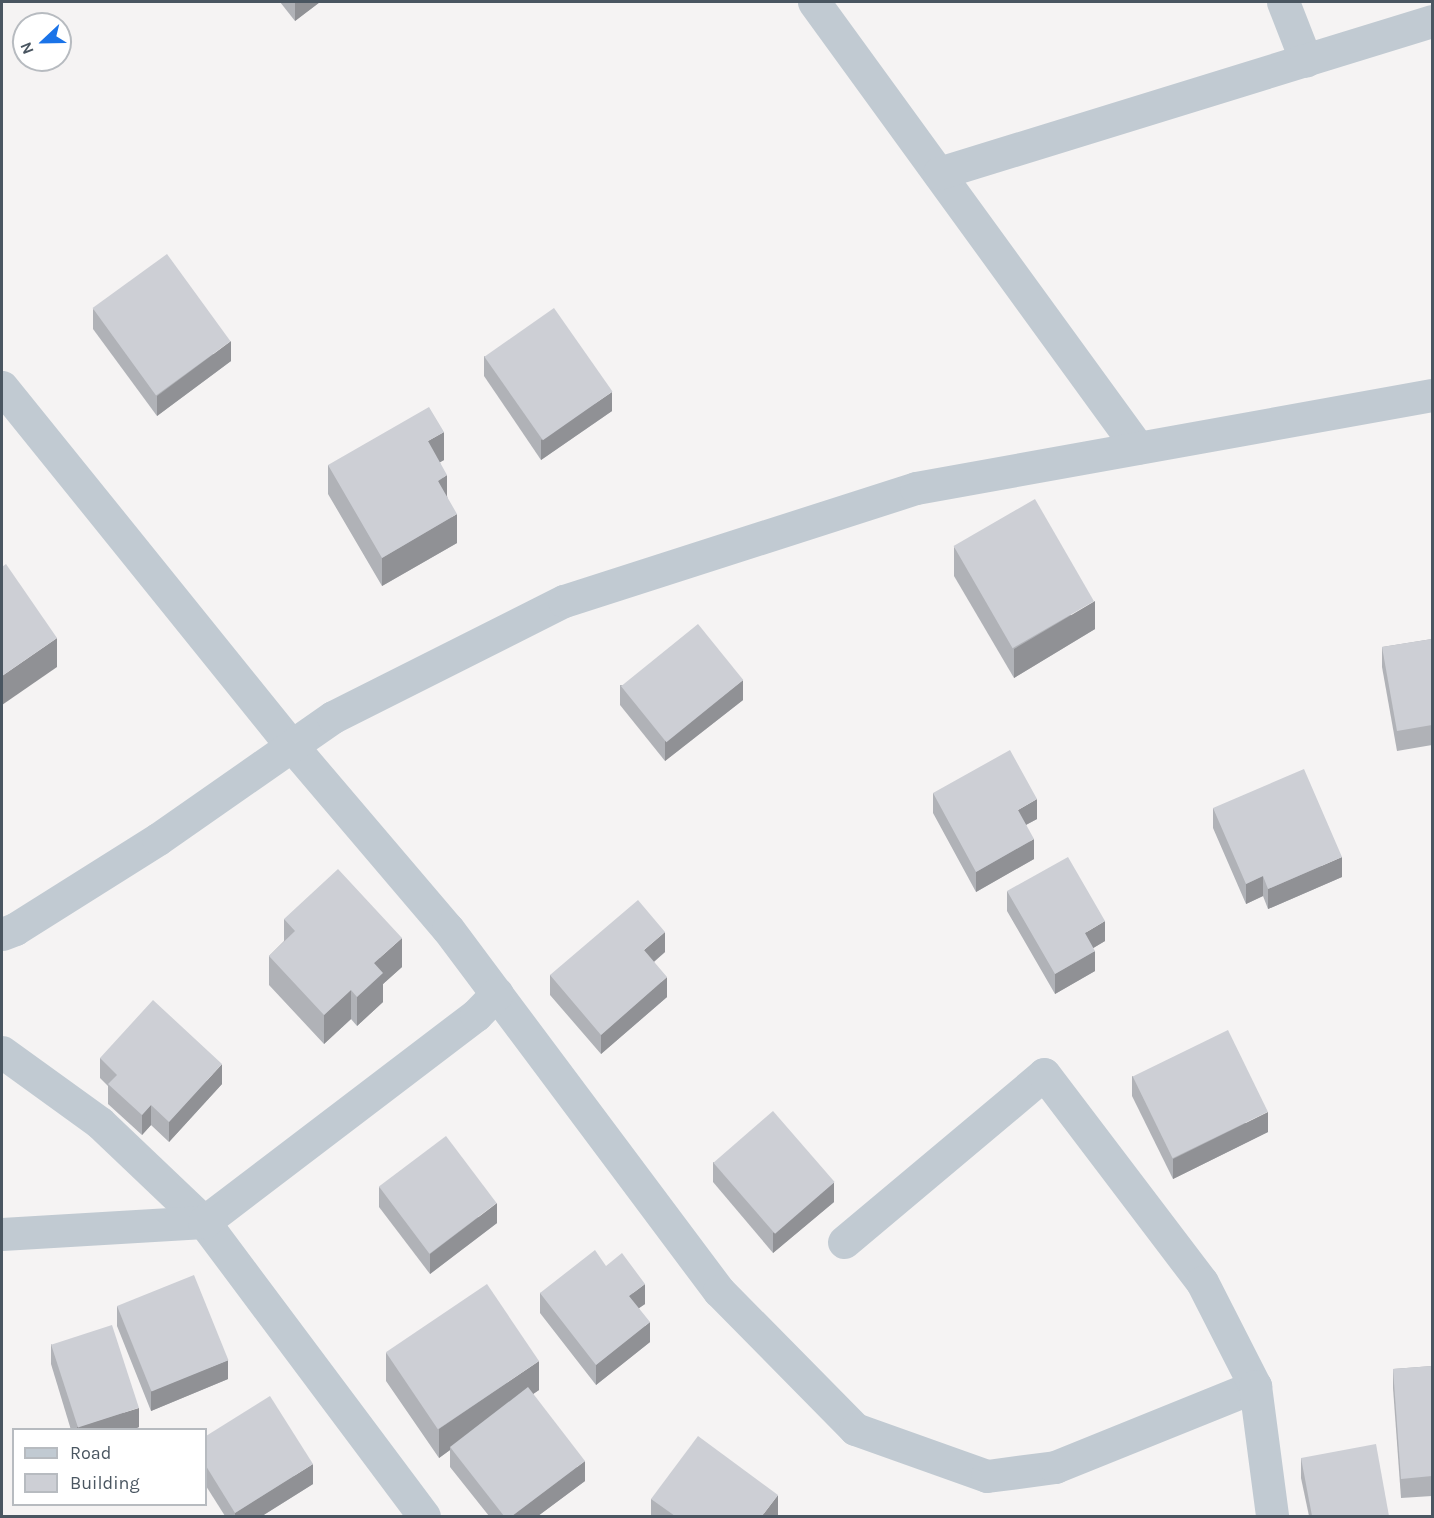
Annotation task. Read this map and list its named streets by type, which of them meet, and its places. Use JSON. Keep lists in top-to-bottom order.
{
  "legend": ["Road", "Building"],
  "north": "left"
}
